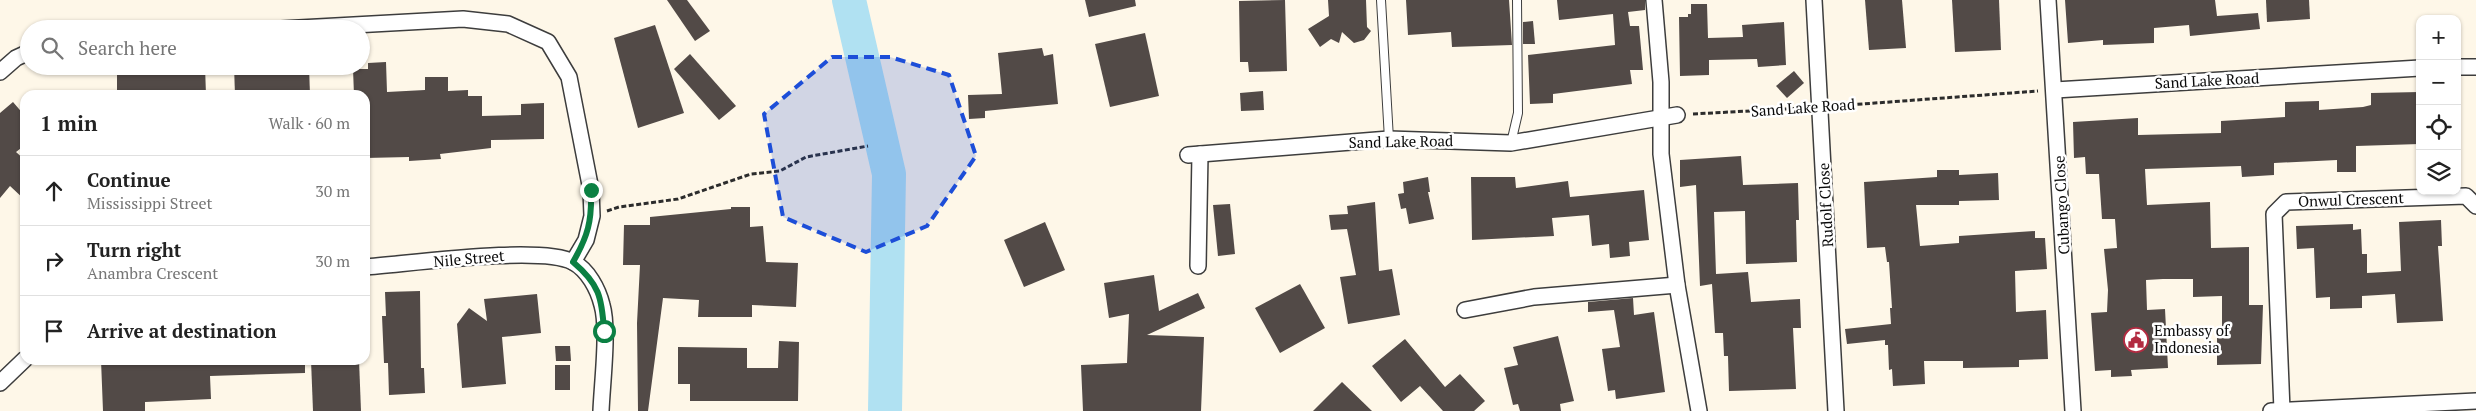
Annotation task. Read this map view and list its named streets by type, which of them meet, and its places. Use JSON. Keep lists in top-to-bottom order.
{
  "streets": {
    "street": [
      "Sand Lake Road",
      "Onwul Crescent",
      "Rudolf Close",
      "Cubango Close",
      "Nile Street"
    ]
  },
  "crossings": [
    ["Sand Lake Road", "Rudolf Close"],
    ["Sand Lake Road", "Cubango Close"]
  ],
  "places": {
    "public building": ["Embassy of Indonesia"]
  },
  "page": {
    "map_buttons": ["+", "−"],
    "search": "Search here",
    "heading": ["1 min", "Walk · 60 m"],
    "list": [
      ["Continue", "Mississippi Street", "30 m"],
      ["Turn right", "Anambra Crescent", "30 m"],
      "Arrive at destination"
    ]
  }
}
